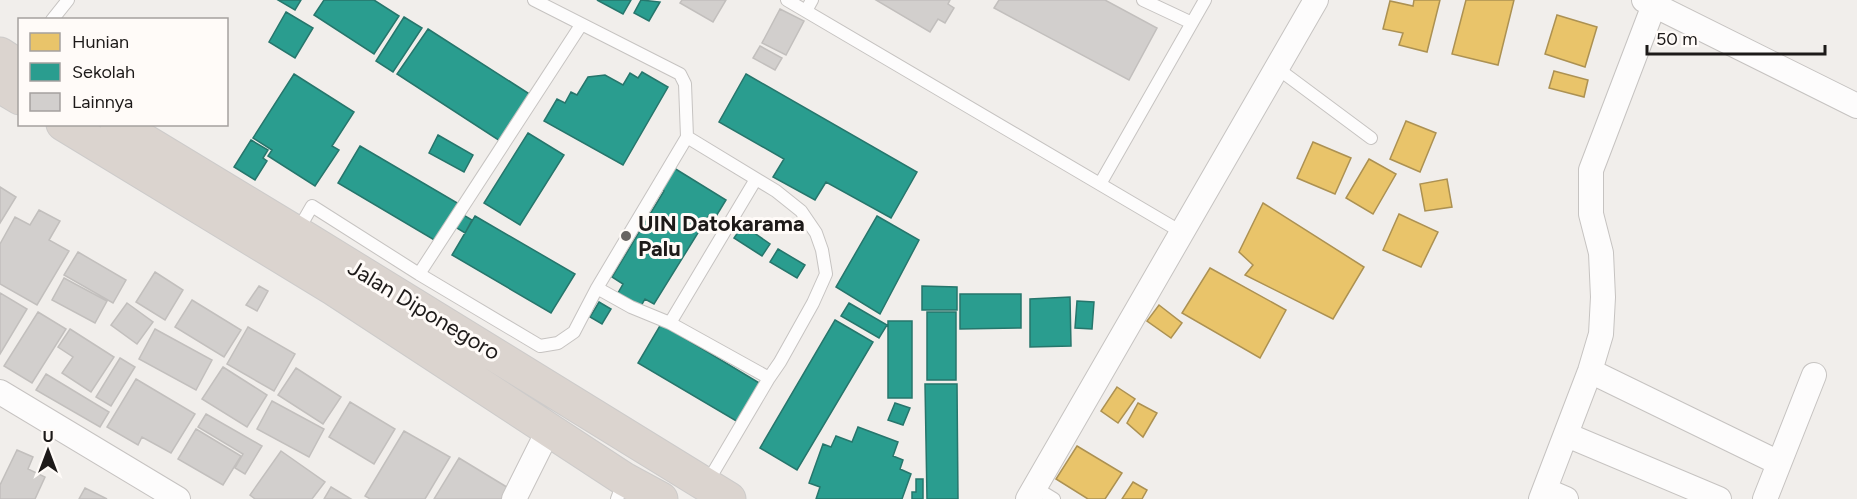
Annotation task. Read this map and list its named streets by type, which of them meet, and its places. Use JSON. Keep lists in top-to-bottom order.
{
  "streets": {
    "highway": ["Jalan Diponegoro"]
  },
  "places": ["UIN Datokarama Palu"],
  "legend": ["Hunian", "Sekolah", "Lainnya"],
  "scale_bar": "50 m",
  "north": "top"
}
